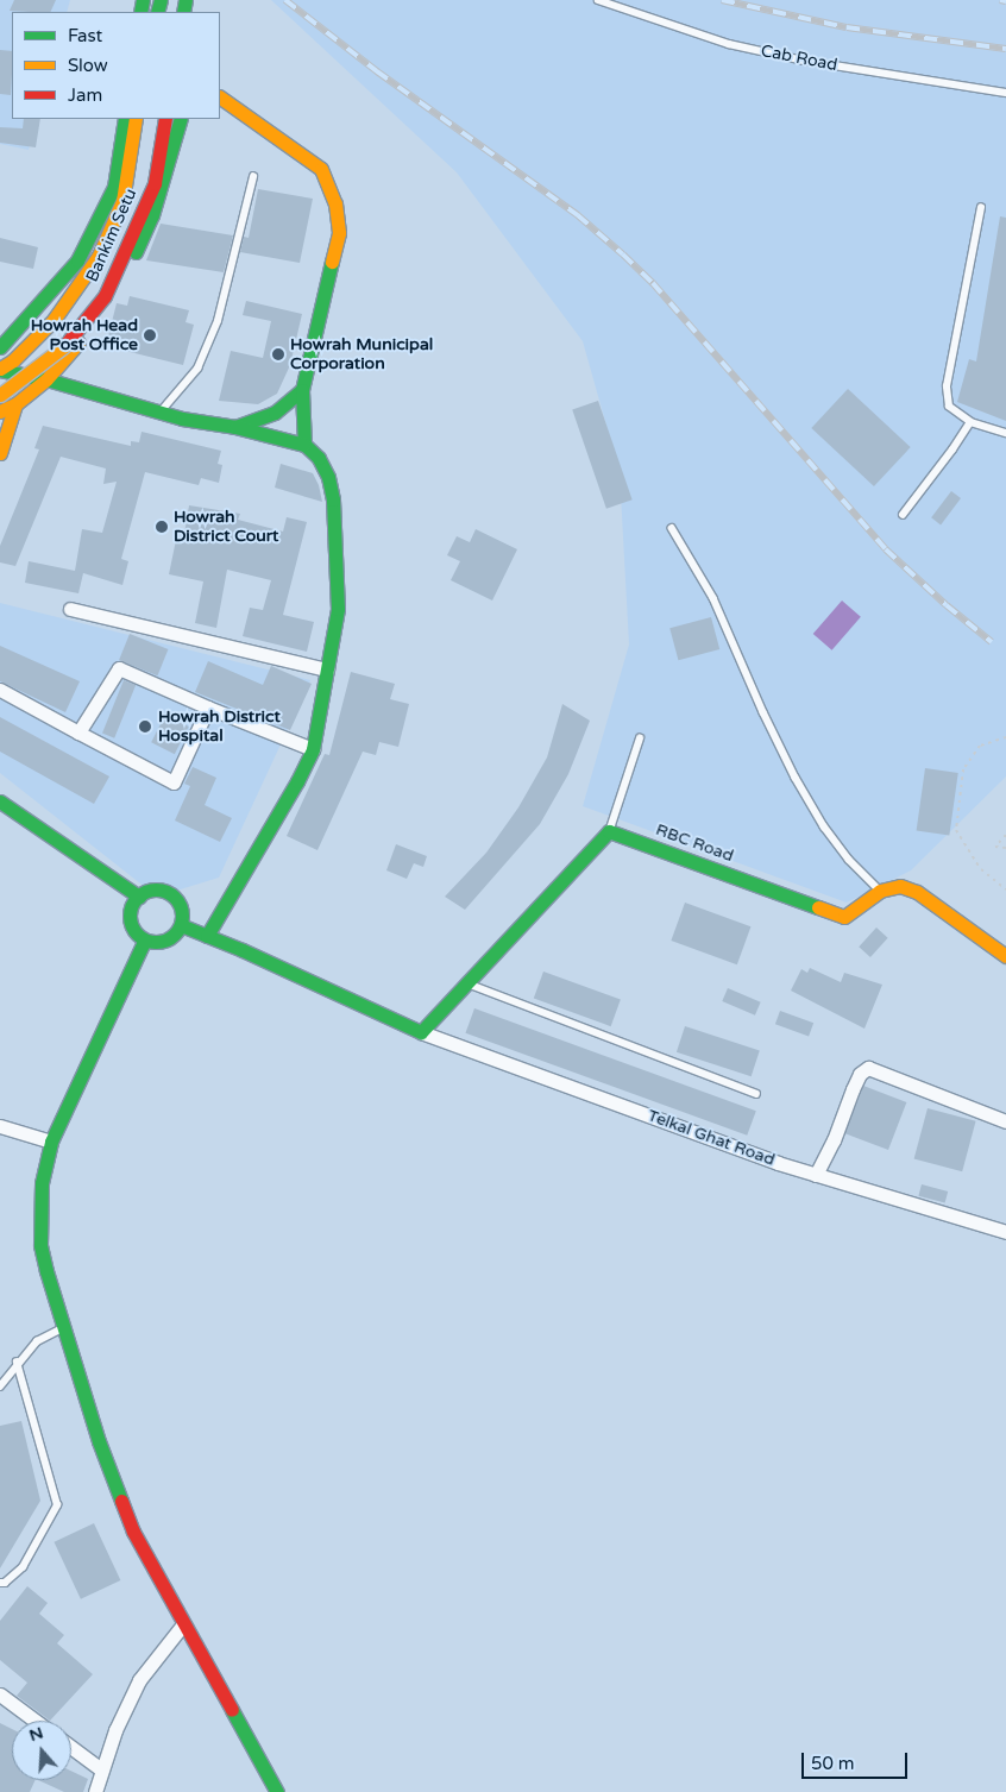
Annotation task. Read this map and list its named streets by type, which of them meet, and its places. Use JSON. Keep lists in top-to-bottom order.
{
  "streets": {
    "main road": ["Bankim Setu", "RBC Road"],
    "street": ["Telkal Ghat Road"],
    "lane": ["Cab Road"]
  },
  "places": [
    "Howrah Head Post Office",
    "Howrah Municipal Corporation",
    "Howrah District Court",
    "Howrah District Hospital"
  ],
  "legend": ["Fast", "Slow", "Jam"],
  "scale_bar": "50 m",
  "north": "top"
}
